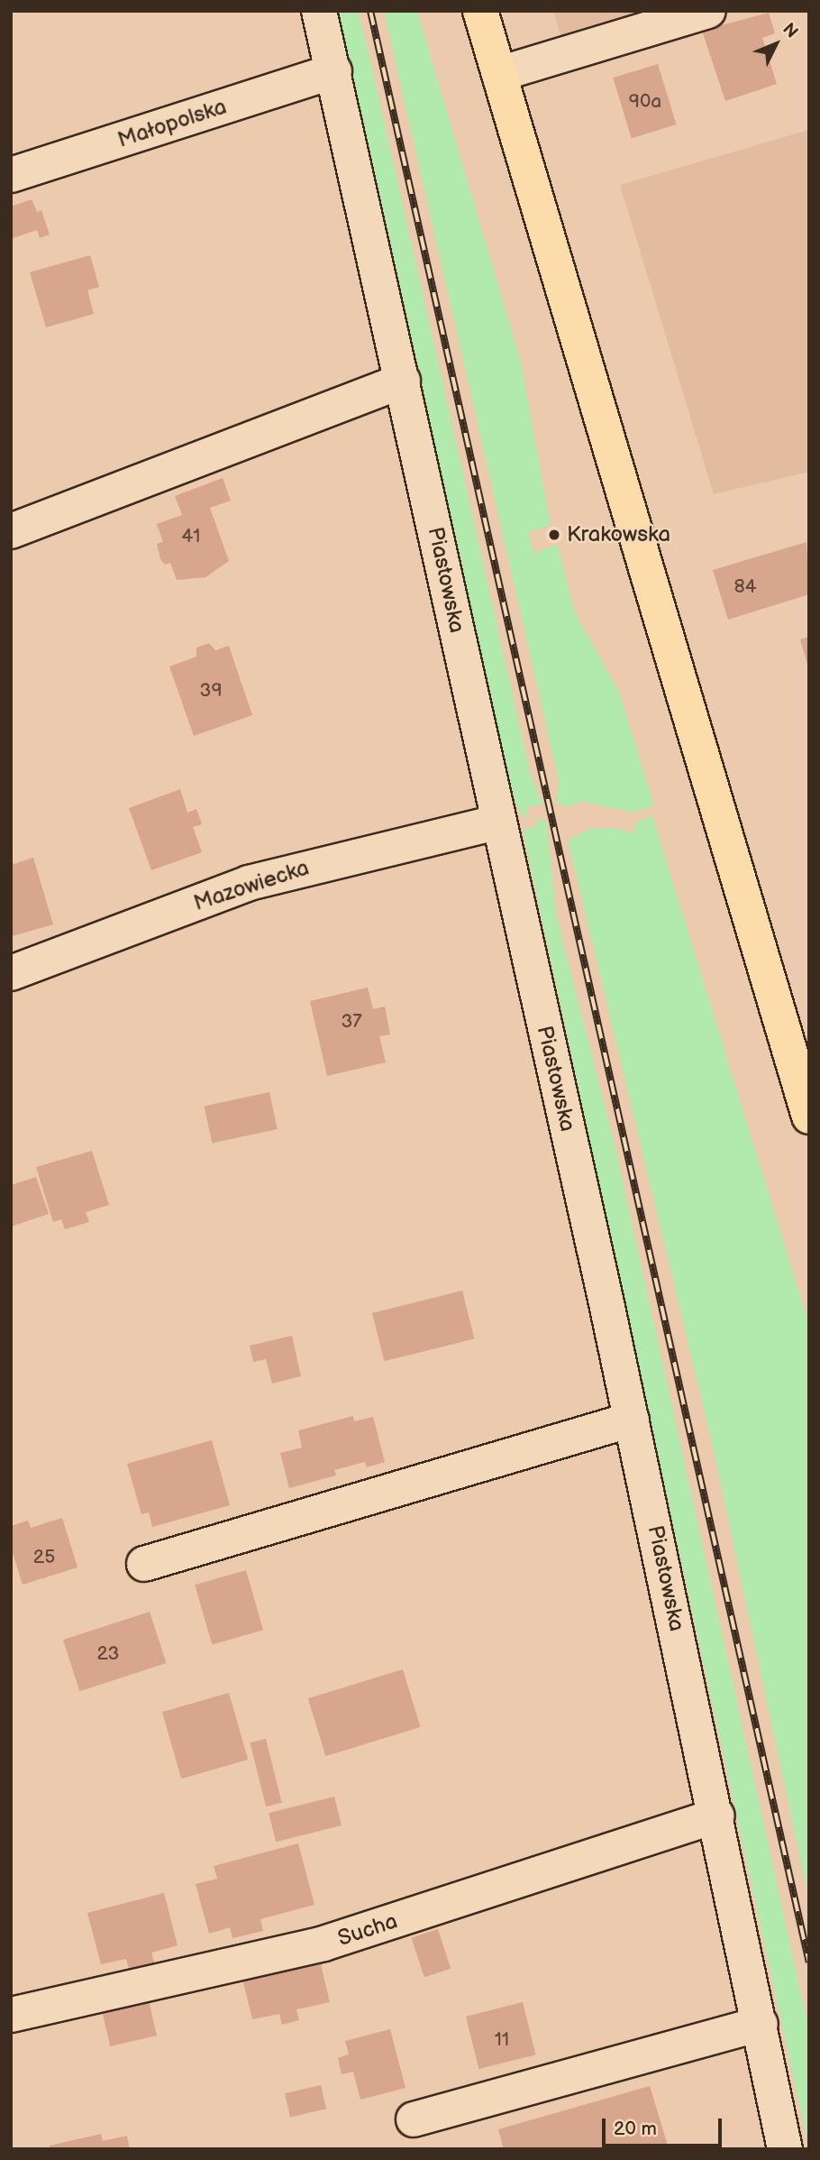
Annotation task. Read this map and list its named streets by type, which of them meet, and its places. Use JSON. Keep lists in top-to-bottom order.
{
  "streets": {
    "street": [
      "Małopolska",
      "Piastowska",
      "Mazowiecka",
      "Sucha"
    ]
  },
  "crossings": [
    ["Małopolska", "Piastowska"],
    ["Piastowska", "Mazowiecka"],
    ["Piastowska", "Sucha"]
  ],
  "places": ["Krakowska"],
  "house_numbers": [
    "90a",
    "41",
    "84",
    "39",
    "37",
    "25",
    "23",
    "11"
  ],
  "scale_bar": "20 m",
  "north": "top right"
}
